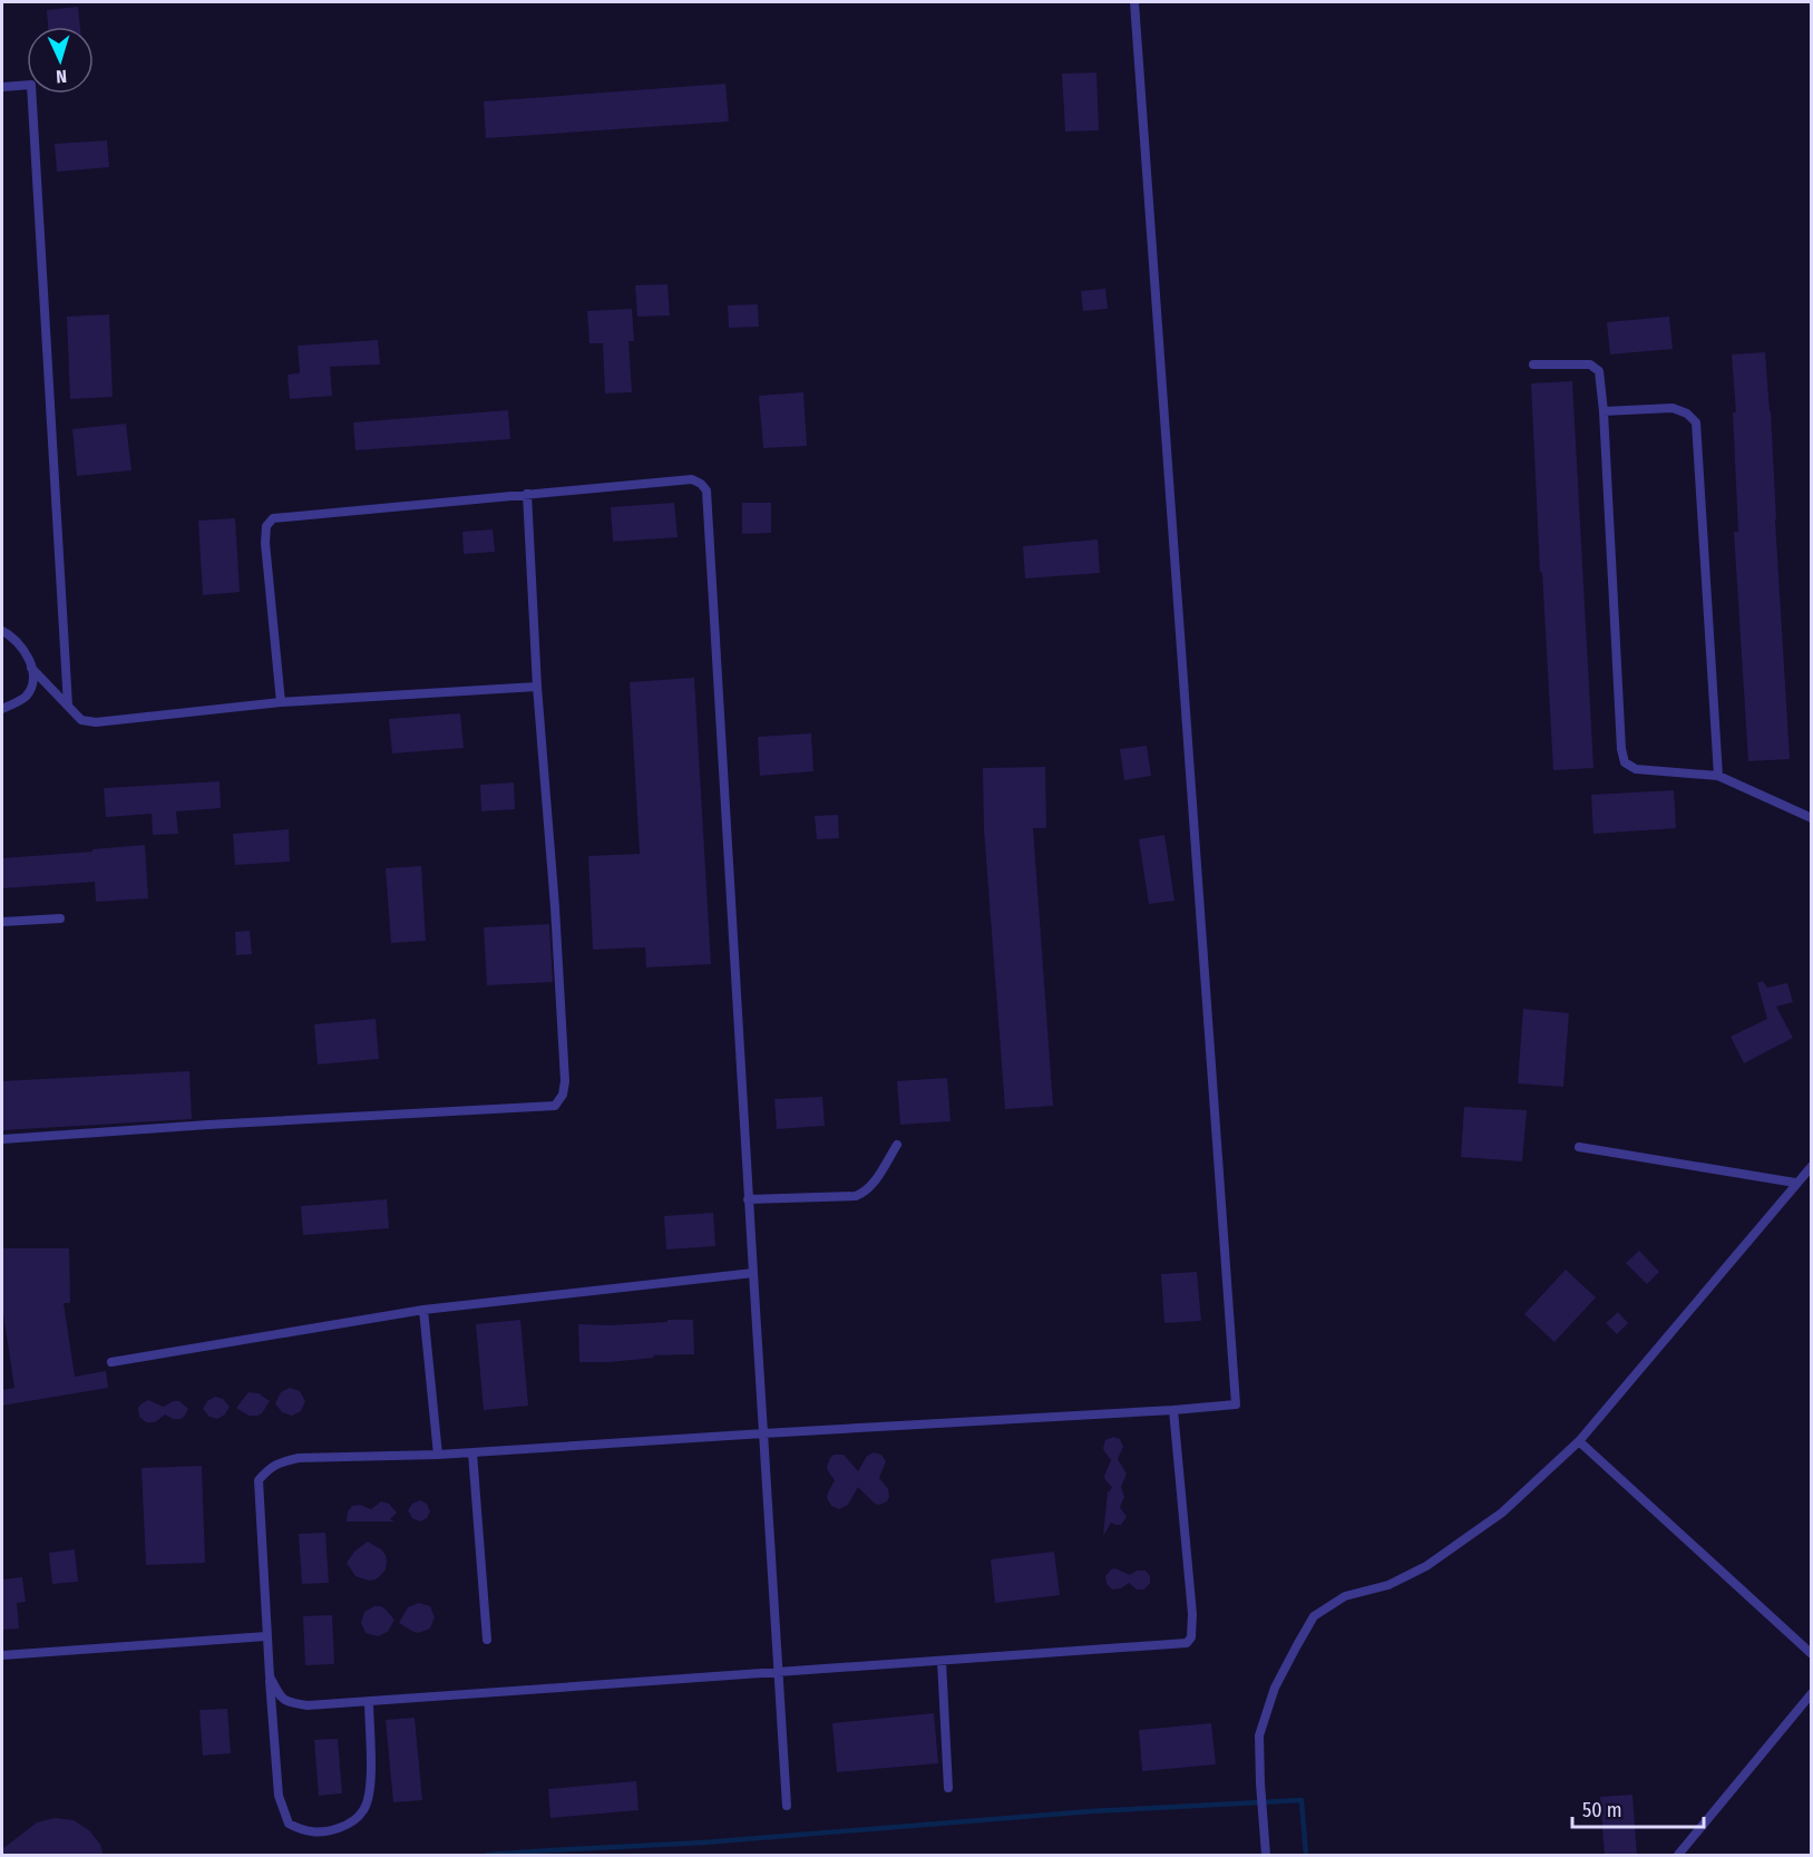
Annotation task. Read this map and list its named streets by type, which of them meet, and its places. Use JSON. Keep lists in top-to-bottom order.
{
  "scale_bar": "50 m",
  "north": "bottom"
}
